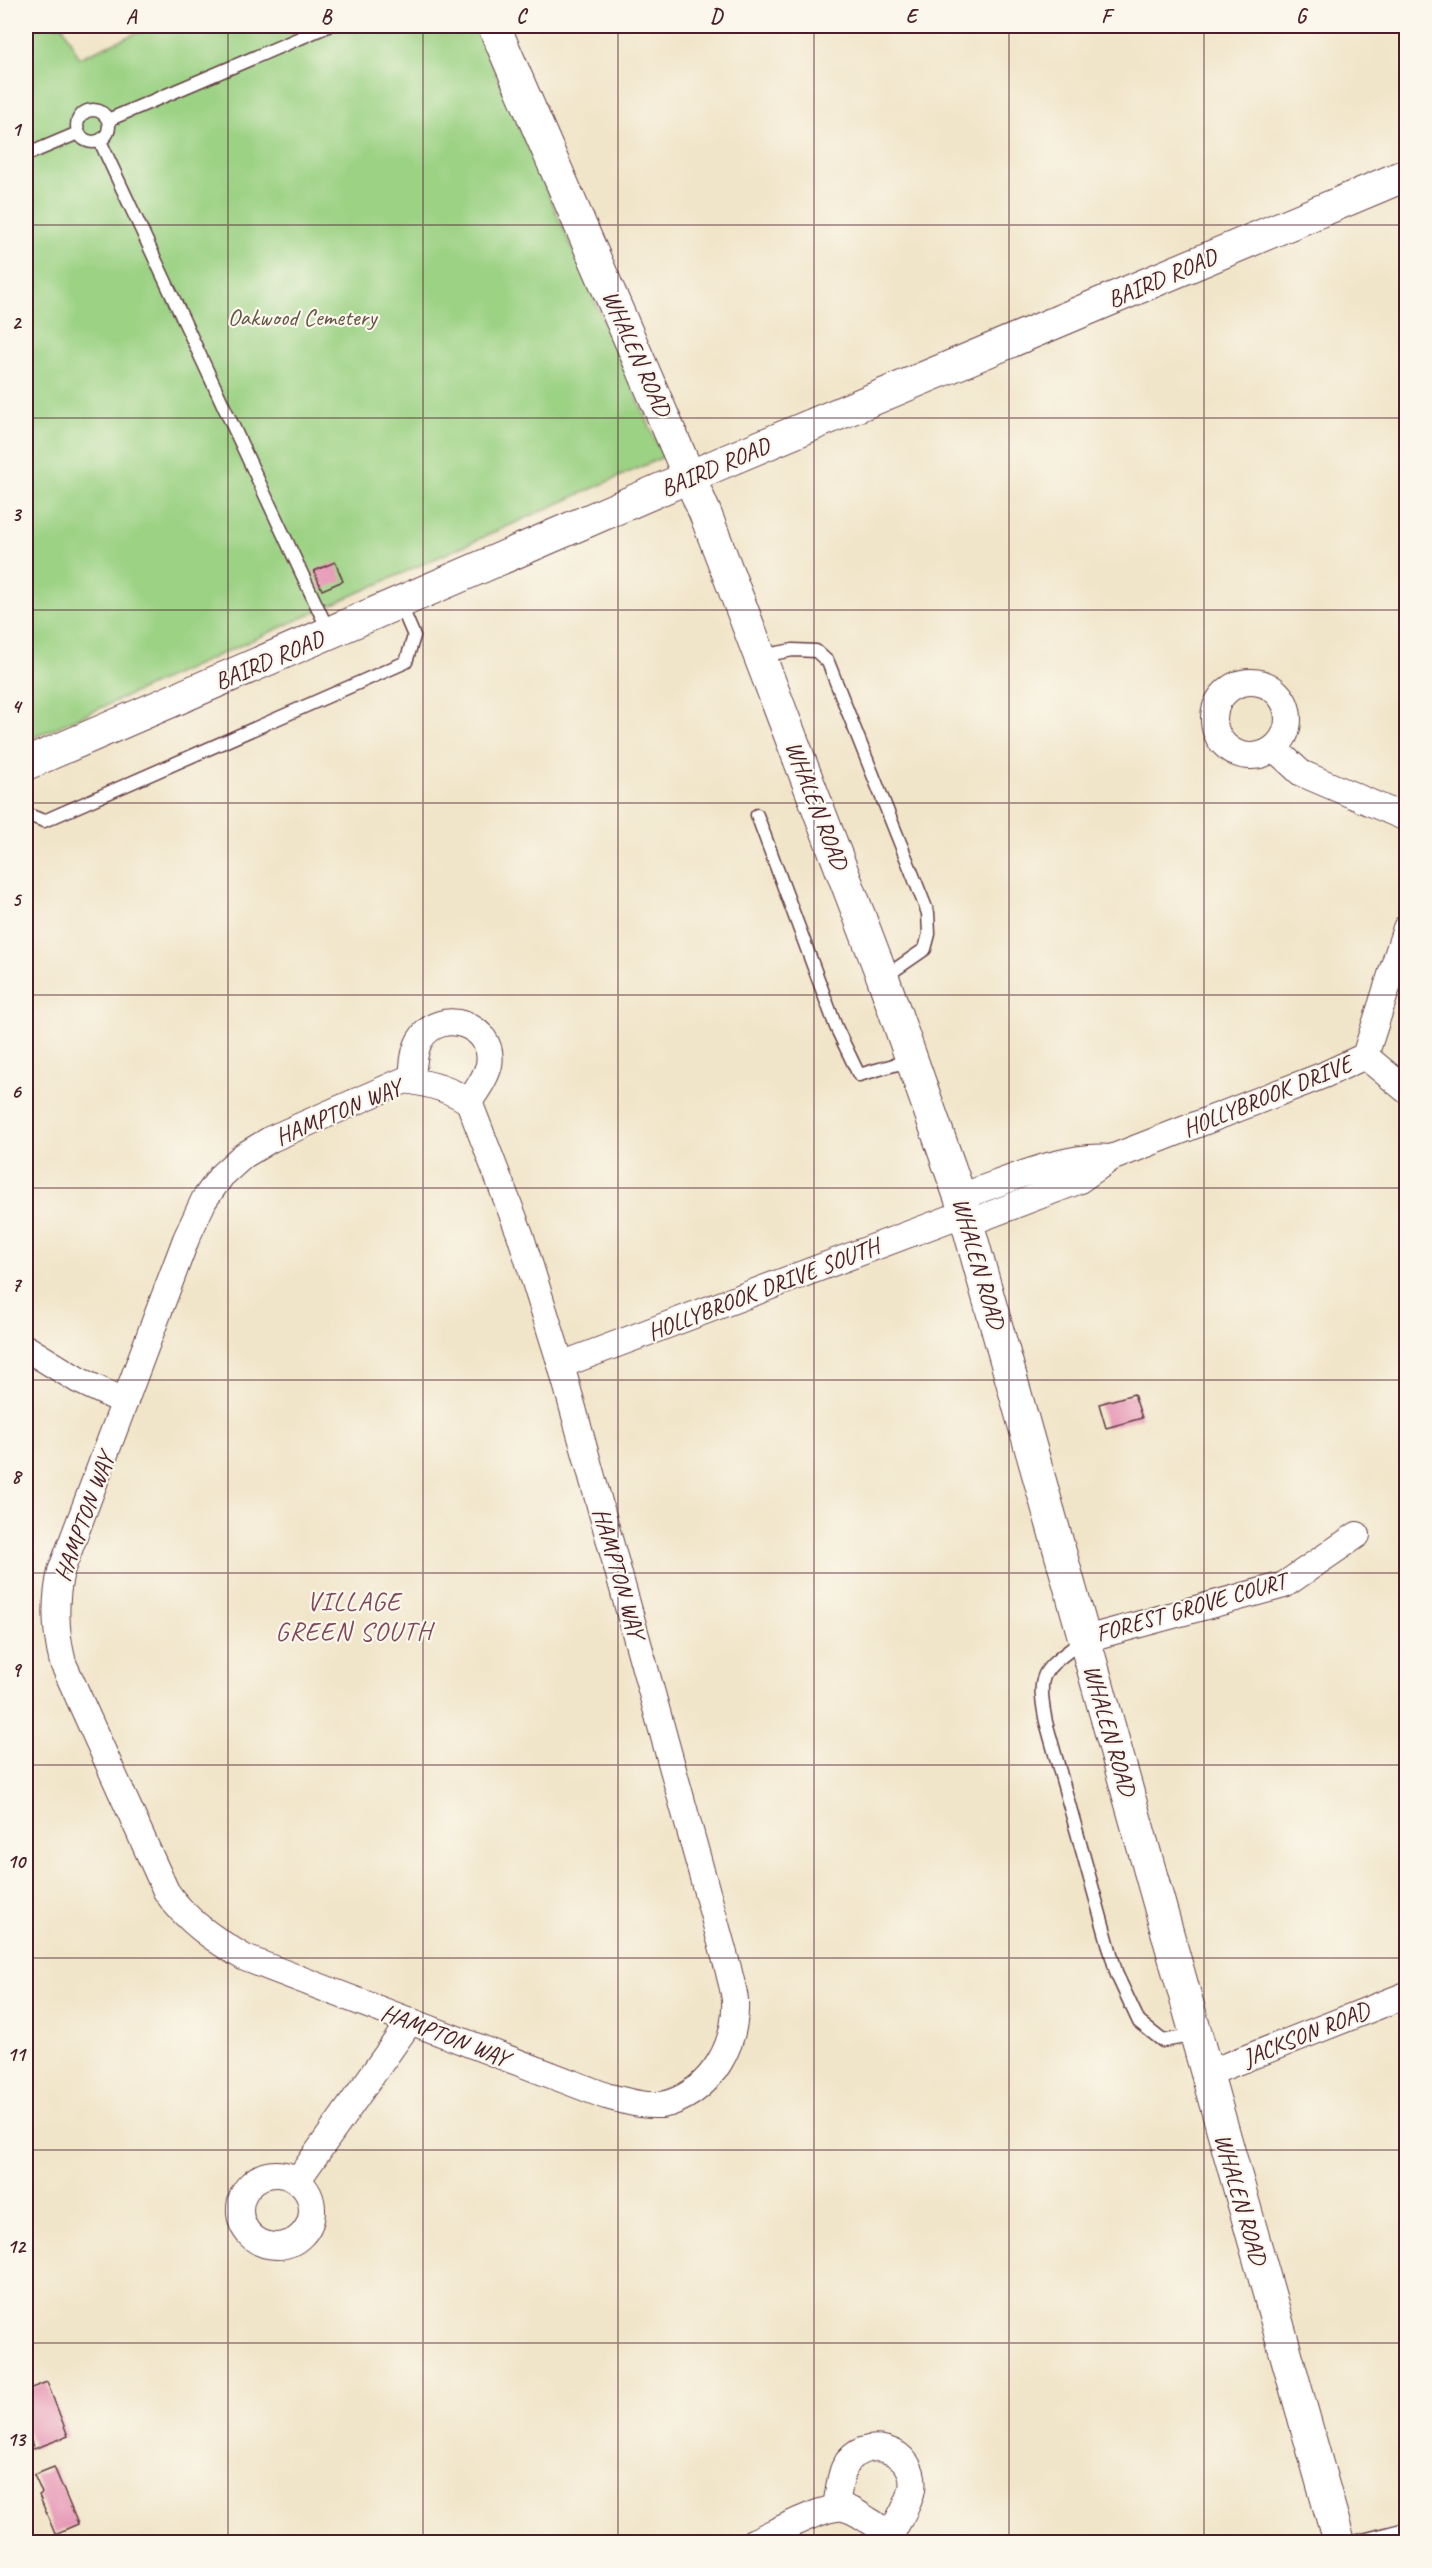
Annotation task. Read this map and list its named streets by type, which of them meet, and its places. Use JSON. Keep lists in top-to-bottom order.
{
  "streets": {
    "street": [
      "BAIRD ROAD",
      "WHALEN ROAD",
      "HOLLYBROOK DRIVE",
      "HAMPTON WAY",
      "HOLLYBROOK DRIVE SOUTH",
      "FOREST GROVE COURT",
      "JACKSON ROAD"
    ]
  },
  "crossings": [
    ["BAIRD ROAD", "WHALEN ROAD"],
    ["WHALEN ROAD", "HOLLYBROOK DRIVE"],
    ["WHALEN ROAD", "HOLLYBROOK DRIVE SOUTH"],
    ["WHALEN ROAD", "FOREST GROVE COURT"],
    ["WHALEN ROAD", "JACKSON ROAD"],
    ["HOLLYBROOK DRIVE", "HOLLYBROOK DRIVE SOUTH"],
    ["HAMPTON WAY", "HOLLYBROOK DRIVE SOUTH"]
  ],
  "districts": ["VILLAGE GREEN SOUTH"],
  "parks": ["Oakwood Cemetery"],
  "grid": {
    "columns": [
      "A",
      "B",
      "C",
      "D",
      "E",
      "F",
      "G"
    ],
    "rows": [
      "1",
      "2",
      "3",
      "4",
      "5",
      "6",
      "7",
      "8",
      "9",
      "10",
      "11",
      "12",
      "13"
    ]
  }
}
